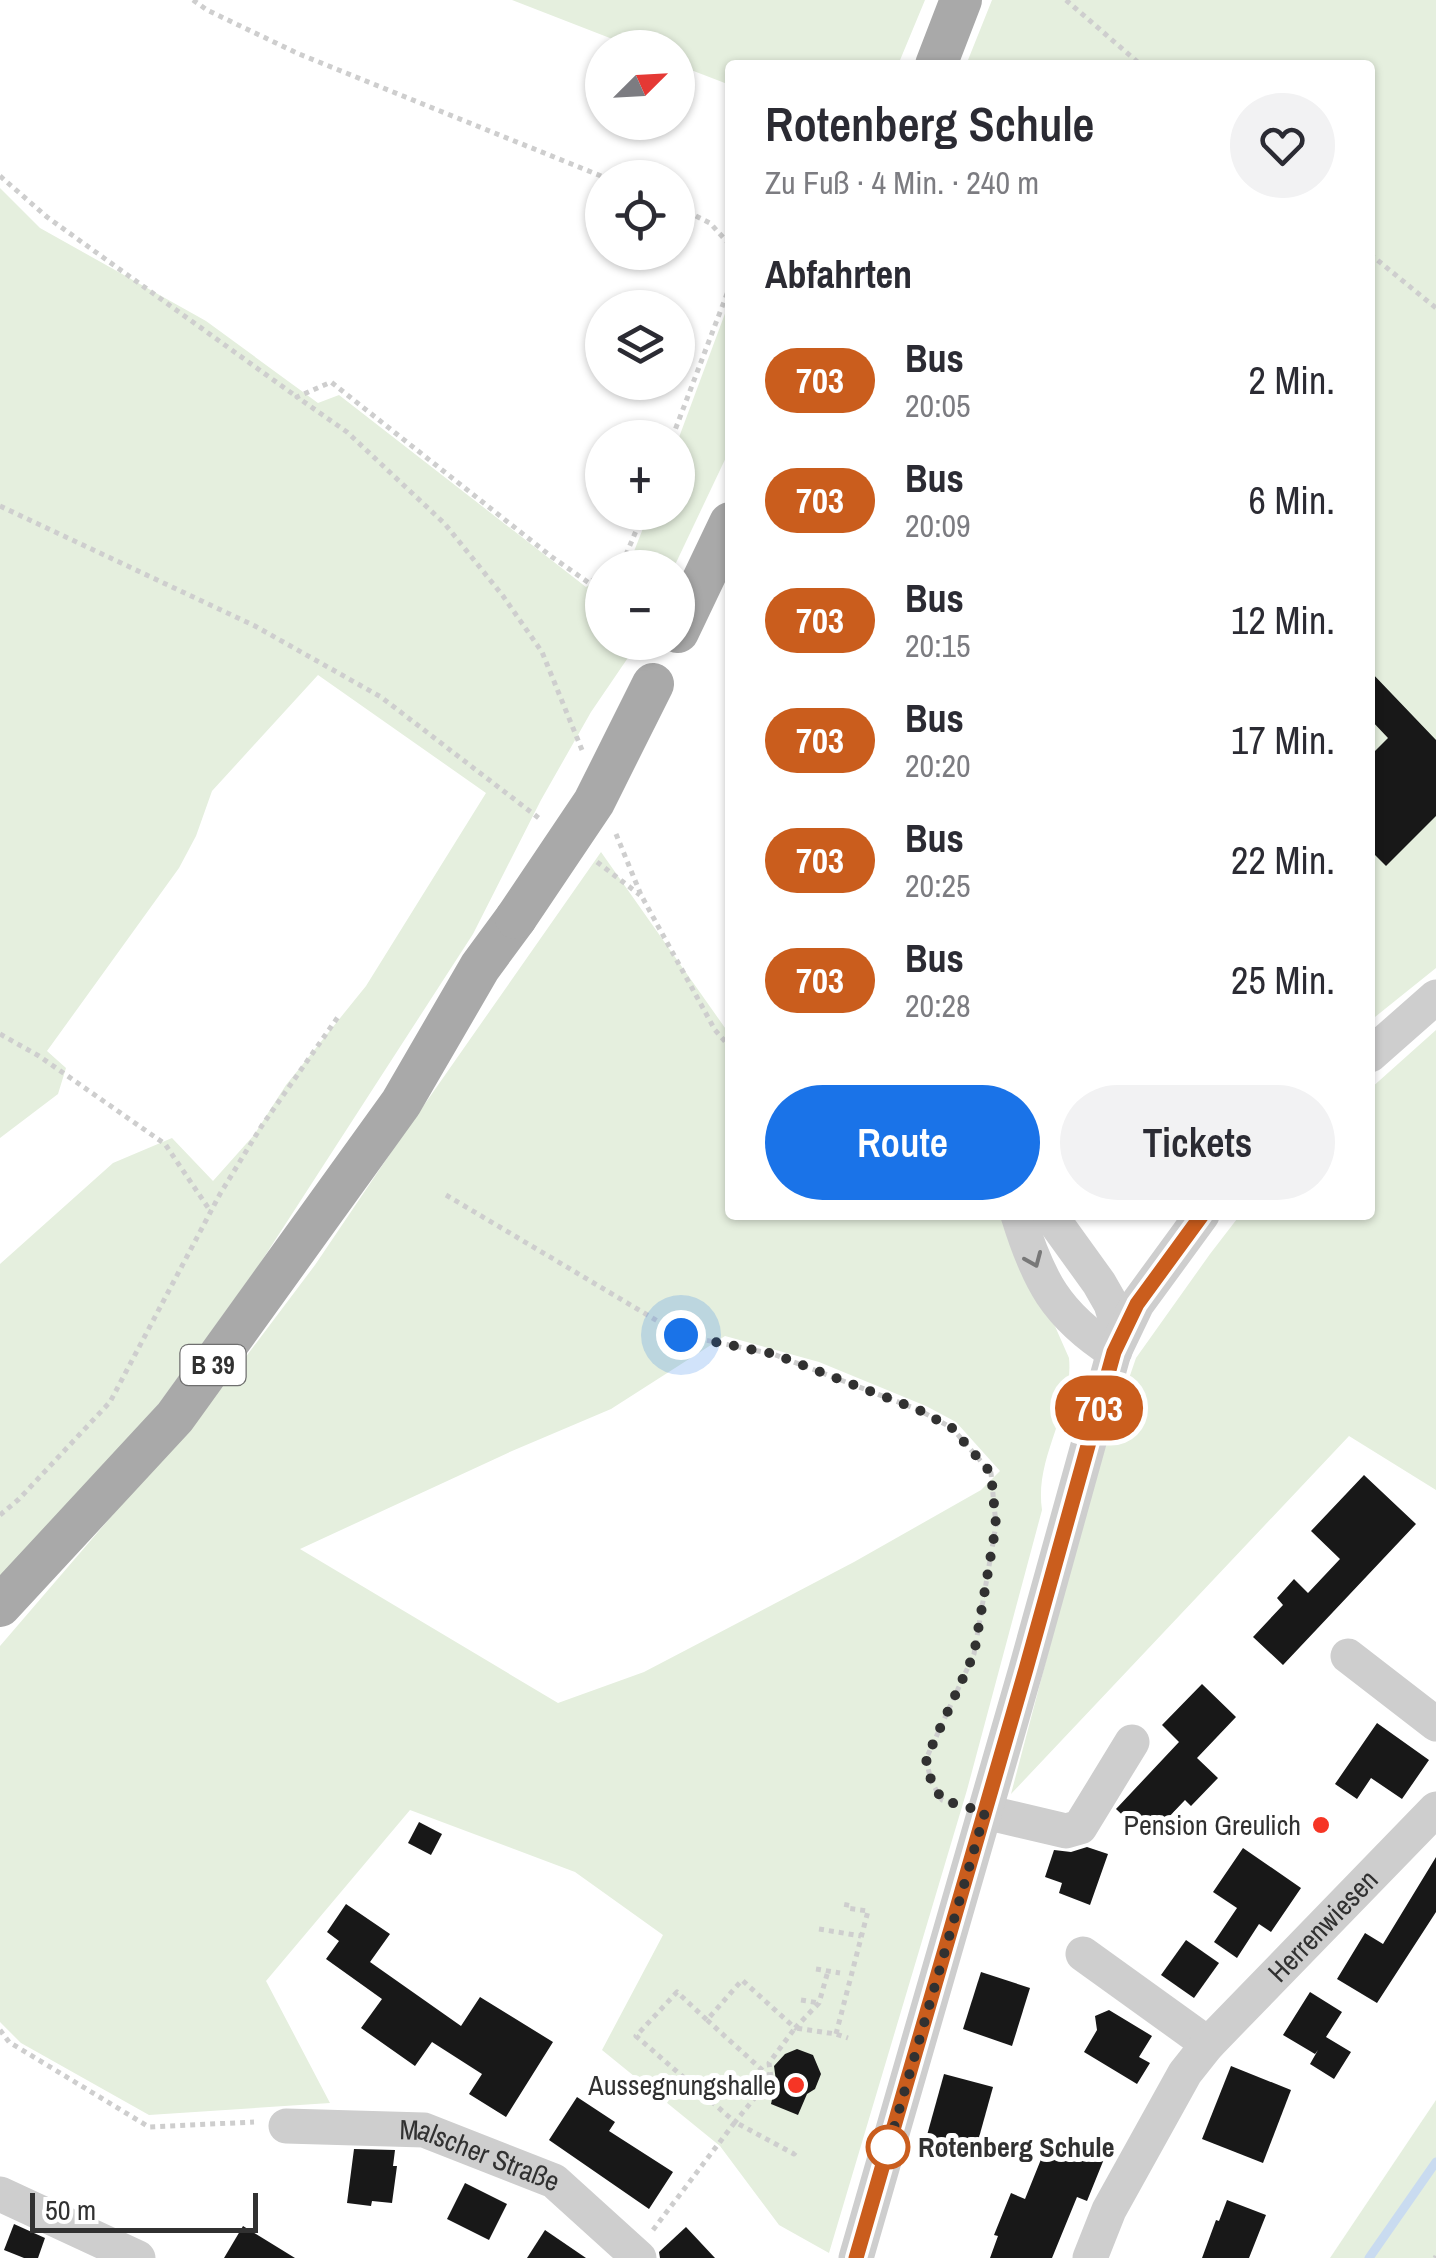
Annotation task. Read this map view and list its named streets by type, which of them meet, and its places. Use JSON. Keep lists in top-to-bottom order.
{
  "streets": {
    "main road": ["B 39"],
    "street": ["Herrenwiesen", "Malscher Straße"]
  },
  "places": ["Pension Greulich", "Aussegnungshalle", "Rotenberg Schule"],
  "lines": ["bus line 703"],
  "scale_bar": "50 m",
  "north": "top right",
  "page": {
    "on_map": "703",
    "map_buttons": ["+", "−"],
    "heading": [
      ["Rotenberg Schule", "Zu Fuß · 4 Min. · 240 m"],
      "Abfahrten"
    ],
    "list": [
      {
        "mark": "703",
        "name": "Bus",
        "note": "20:05",
        "value": "2 Min."
      },
      {
        "mark": "703",
        "name": "Bus",
        "note": "20:09",
        "value": "6 Min."
      },
      {
        "mark": "703",
        "name": "Bus",
        "note": "20:15",
        "value": "12 Min."
      },
      {
        "mark": "703",
        "name": "Bus",
        "note": "20:20",
        "value": "17 Min."
      },
      {
        "mark": "703",
        "name": "Bus",
        "note": "20:25",
        "value": "22 Min."
      },
      {
        "mark": "703",
        "name": "Bus",
        "note": "20:28",
        "value": "25 Min."
      }
    ],
    "buttons": ["Route", "Tickets"],
    "scale": "50 m"
  }
}
